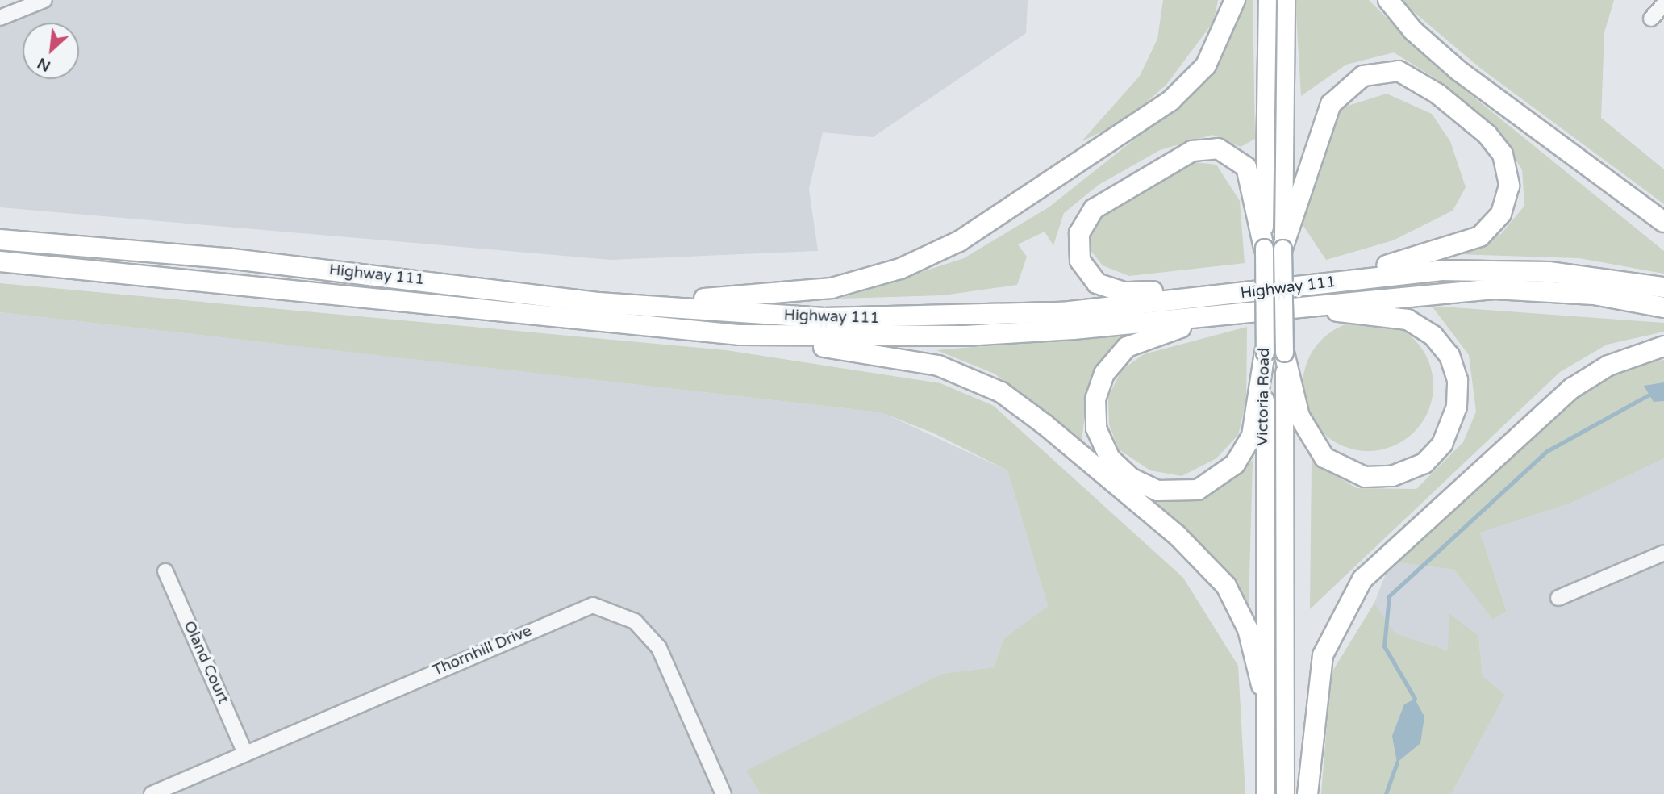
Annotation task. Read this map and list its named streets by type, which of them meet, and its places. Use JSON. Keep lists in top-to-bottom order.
{
  "streets": {
    "highway": ["Highway 111"],
    "main road": ["Victoria Road"],
    "street": ["Thornhill Drive", "Oland Court"]
  },
  "crossings": [
    ["Thornhill Drive", "Oland Court"]
  ],
  "north": "bottom left"
}
